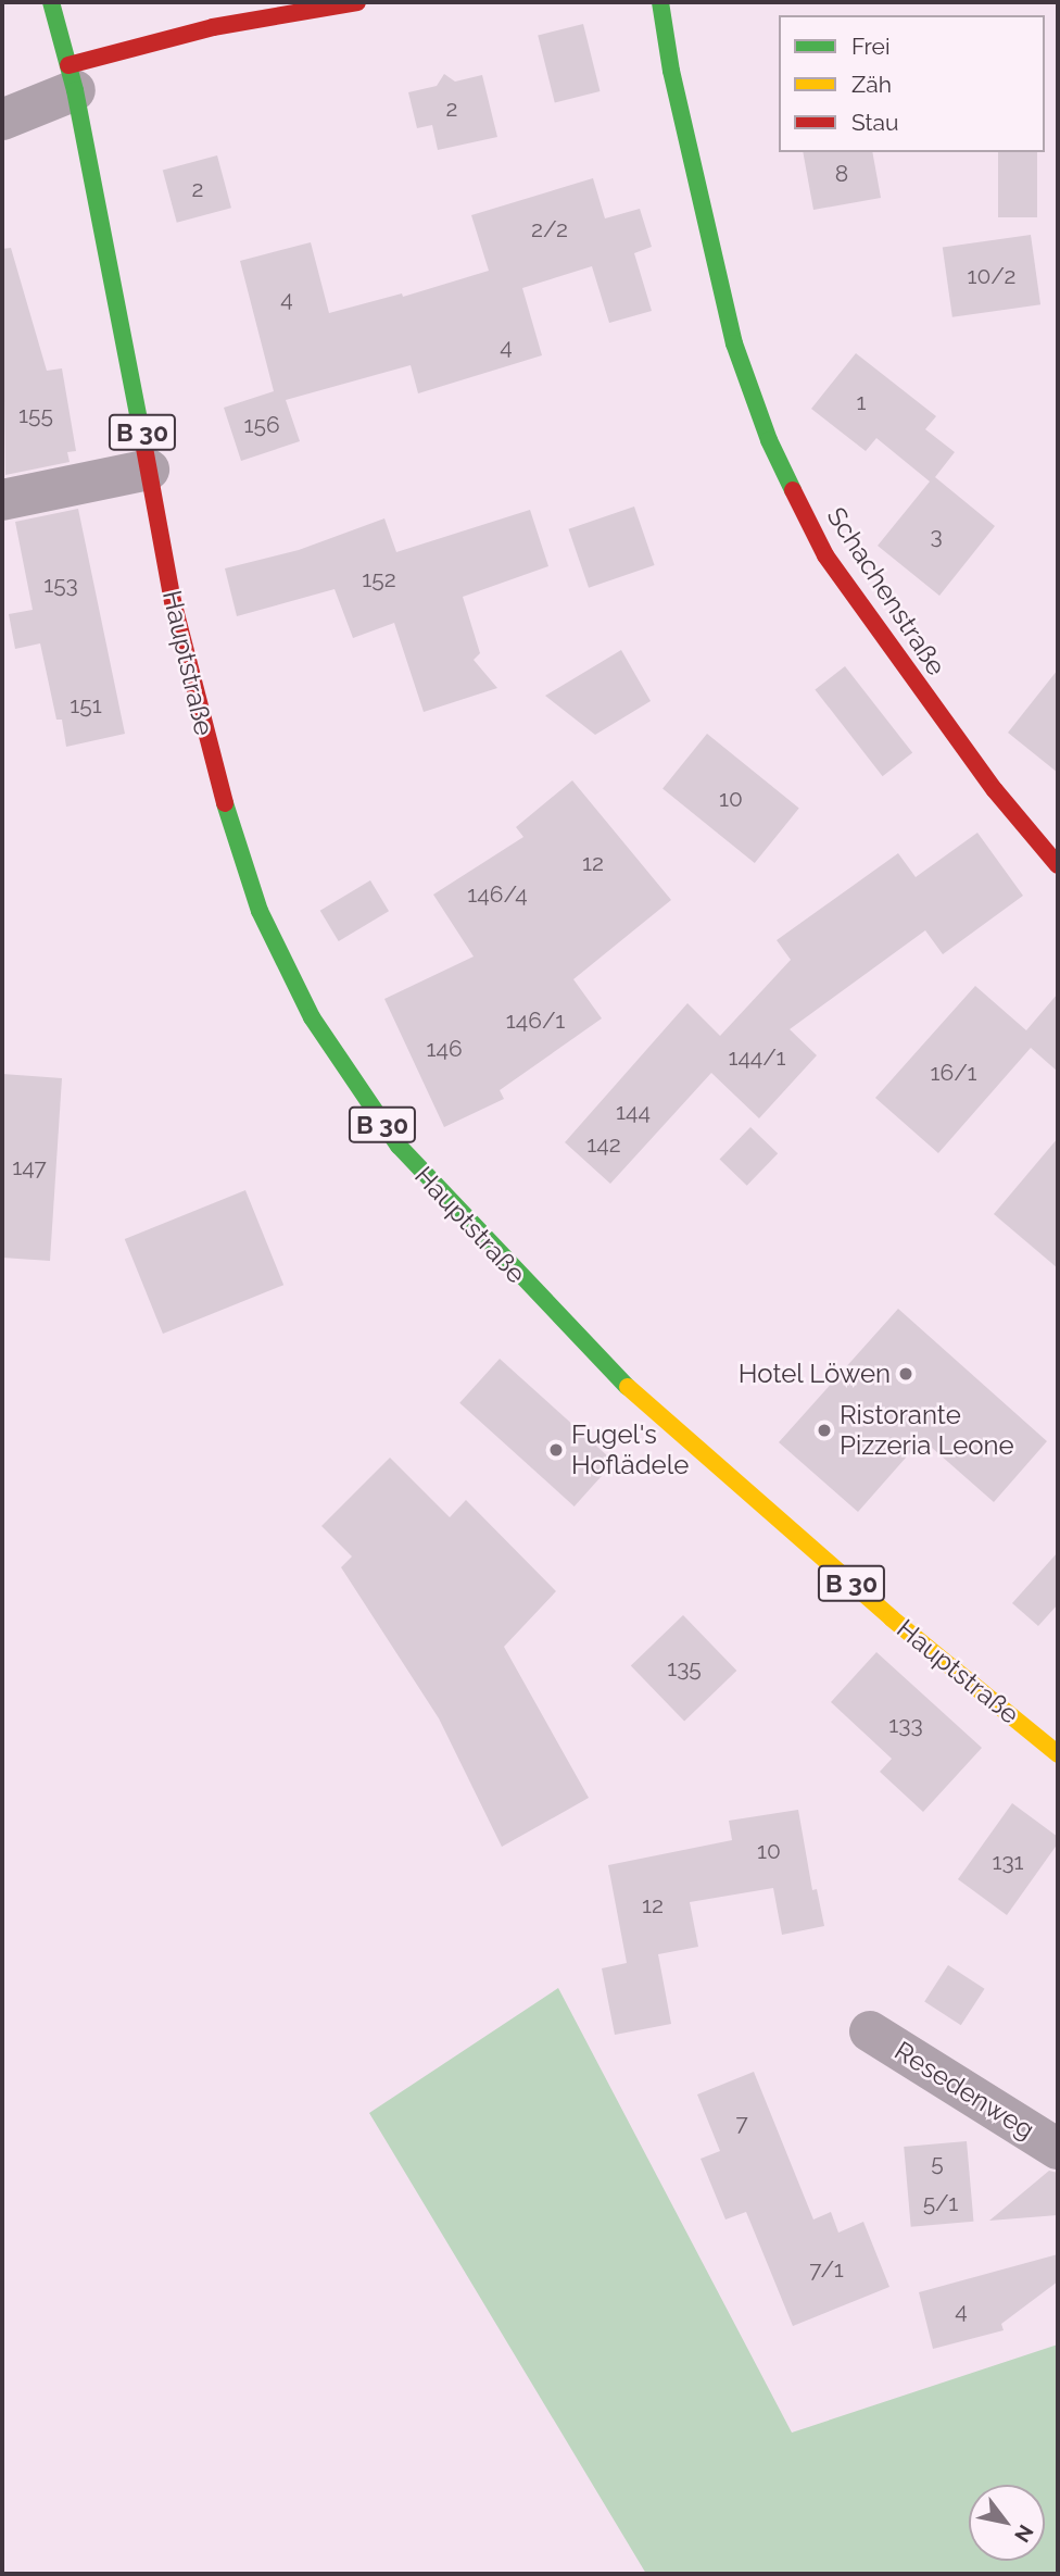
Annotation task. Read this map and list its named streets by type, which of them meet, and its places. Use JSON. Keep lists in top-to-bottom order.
{
  "streets": {
    "main road": ["B 30", "Schachenstraße", "Hauptstraße"],
    "street": ["Resedenweg"]
  },
  "places": ["Hotel Löwen", "Ristorante Pizzeria Leone", "Fugel's Hoflädele"],
  "house_numbers": [
    "2",
    "8",
    "2",
    "2/2",
    "10/2",
    "4",
    "4",
    "1",
    "155",
    "156",
    "3",
    "152",
    "153",
    "151",
    "10",
    "12",
    "146/4",
    "146/1",
    "146",
    "144/1",
    "16/1",
    "144",
    "142",
    "147",
    "135",
    "133",
    "10",
    "131",
    "12",
    "7",
    "5",
    "5/1",
    "7/1",
    "4"
  ],
  "legend": ["Frei", "Zäh", "Stau"],
  "north": "bottom right"
}
